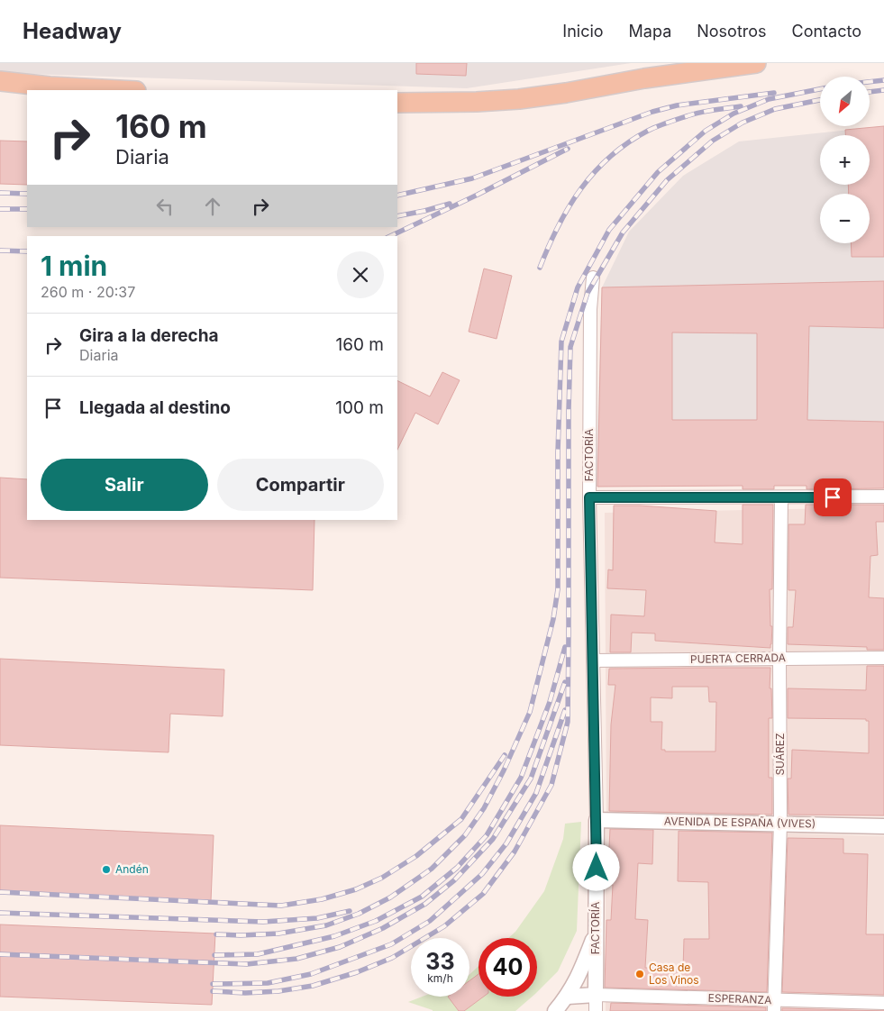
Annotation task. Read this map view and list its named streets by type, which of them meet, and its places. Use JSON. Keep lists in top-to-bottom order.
{
  "streets": {
    "street": [
      "FACTORÍA",
      "PUERTA CERRADA",
      "SUÁREZ",
      "AVENIDA DE ESPAÑA (VIVES)",
      "ESPERANZA"
    ]
  },
  "crossings": [
    ["FACTORÍA", "PUERTA CERRADA"],
    ["FACTORÍA", "AVENIDA DE ESPAÑA (VIVES)"],
    ["FACTORÍA", "ESPERANZA"],
    ["PUERTA CERRADA", "SUÁREZ"],
    ["SUÁREZ", "AVENIDA DE ESPAÑA (VIVES)"],
    ["SUÁREZ", "ESPERANZA"]
  ],
  "places": ["Andén", "Casa de Los Vinos"],
  "north": "bottom left",
  "page": {
    "header": "Headway",
    "nav": [
      "Inicio",
      "Mapa",
      "Nosotros",
      "Contacto"
    ],
    "map_buttons": ["+", "−"],
    "turn": ["160 m", "Diaria"],
    "heading": ["1 min", "260 m · 20:37"],
    "list": [
      {
        "name": "Gira a la derecha",
        "note": "Diaria",
        "value": "160 m"
      },
      {
        "name": "Llegada al destino",
        "value": "100 m"
      }
    ],
    "buttons": ["Salir", "Compartir"],
    "speed": "33 km/h",
    "limit": "40"
  }
}
